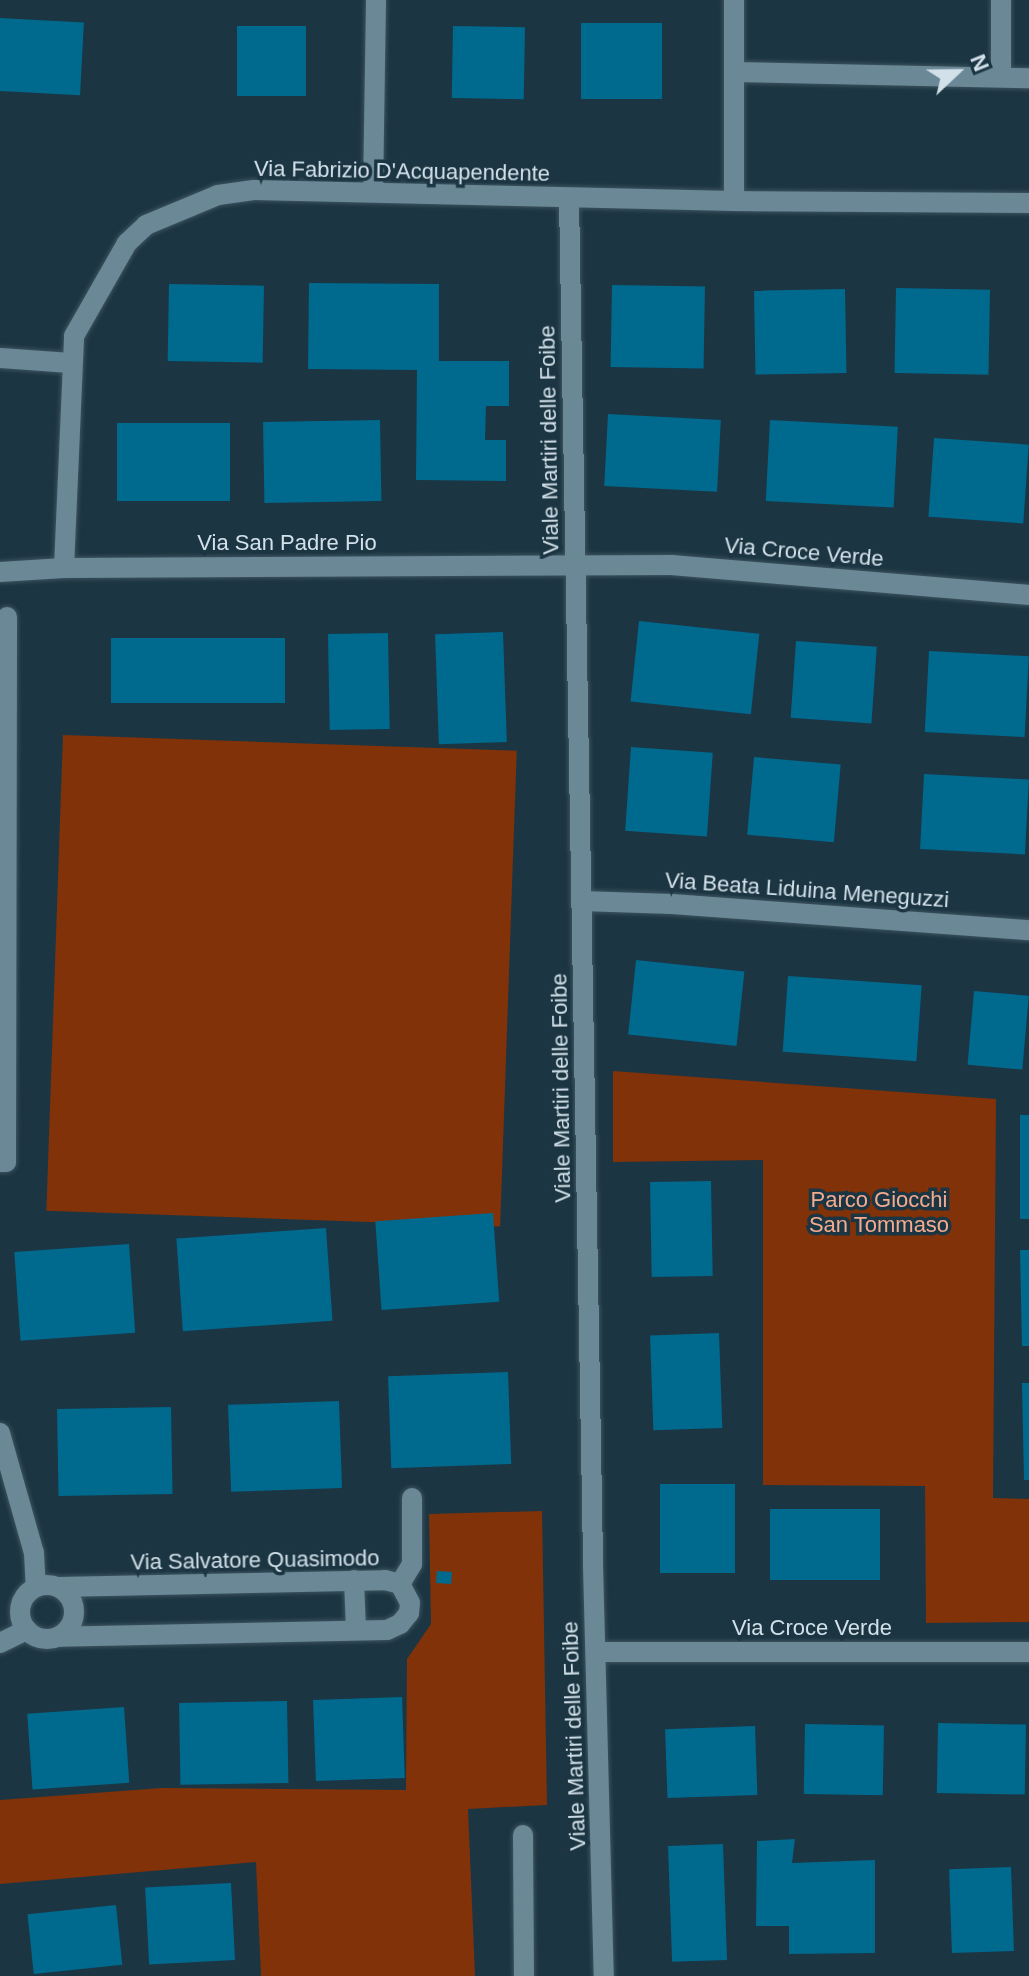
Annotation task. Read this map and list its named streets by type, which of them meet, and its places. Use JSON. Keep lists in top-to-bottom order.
{
  "streets": {
    "street": [
      "Via Fabrizio D'Acquapendente",
      "Viale Martiri delle Foibe",
      "Via San Padre Pio",
      "Via Croce Verde",
      "Via Beata Liduina Meneguzzi",
      "Via Salvatore Quasimodo"
    ]
  },
  "crossings": [
    ["Via Fabrizio D'Acquapendente", "Viale Martiri delle Foibe"],
    ["Via Fabrizio D'Acquapendente", "Via San Padre Pio"],
    ["Viale Martiri delle Foibe", "Via San Padre Pio"],
    ["Viale Martiri delle Foibe", "Via Croce Verde"],
    ["Viale Martiri delle Foibe", "Via Beata Liduina Meneguzzi"],
    ["Via San Padre Pio", "Via Croce Verde"]
  ],
  "parks": ["Parco Giocchi San Tommaso"],
  "north": "right"
}
